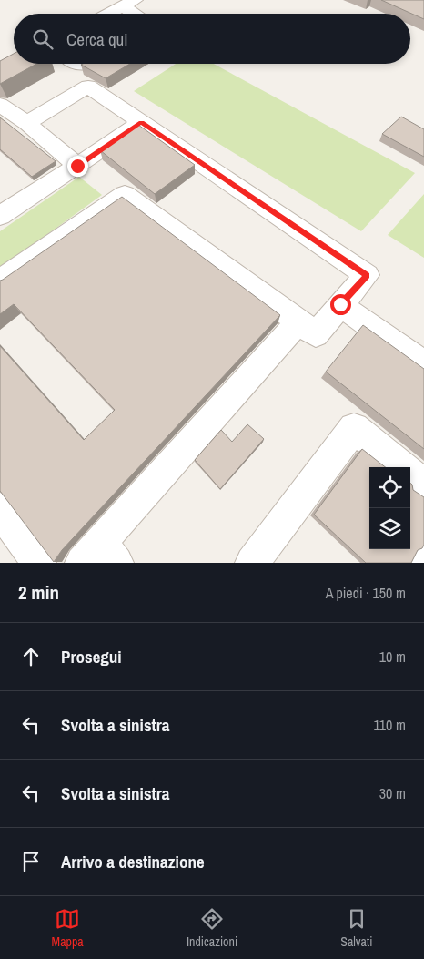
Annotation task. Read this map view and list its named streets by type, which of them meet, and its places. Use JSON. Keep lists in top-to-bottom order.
{
  "page": {
    "search": "Cerca qui",
    "heading": ["2 min", "A piedi · 150 m"],
    "list": [
      ["Prosegui", "10 m"],
      ["Svolta a sinistra", "110 m"],
      ["Svolta a sinistra", "30 m"],
      "Arrivo a destinazione"
    ],
    "nav": ["Mappa", "Indicazioni", "Salvati"]
  }
}
